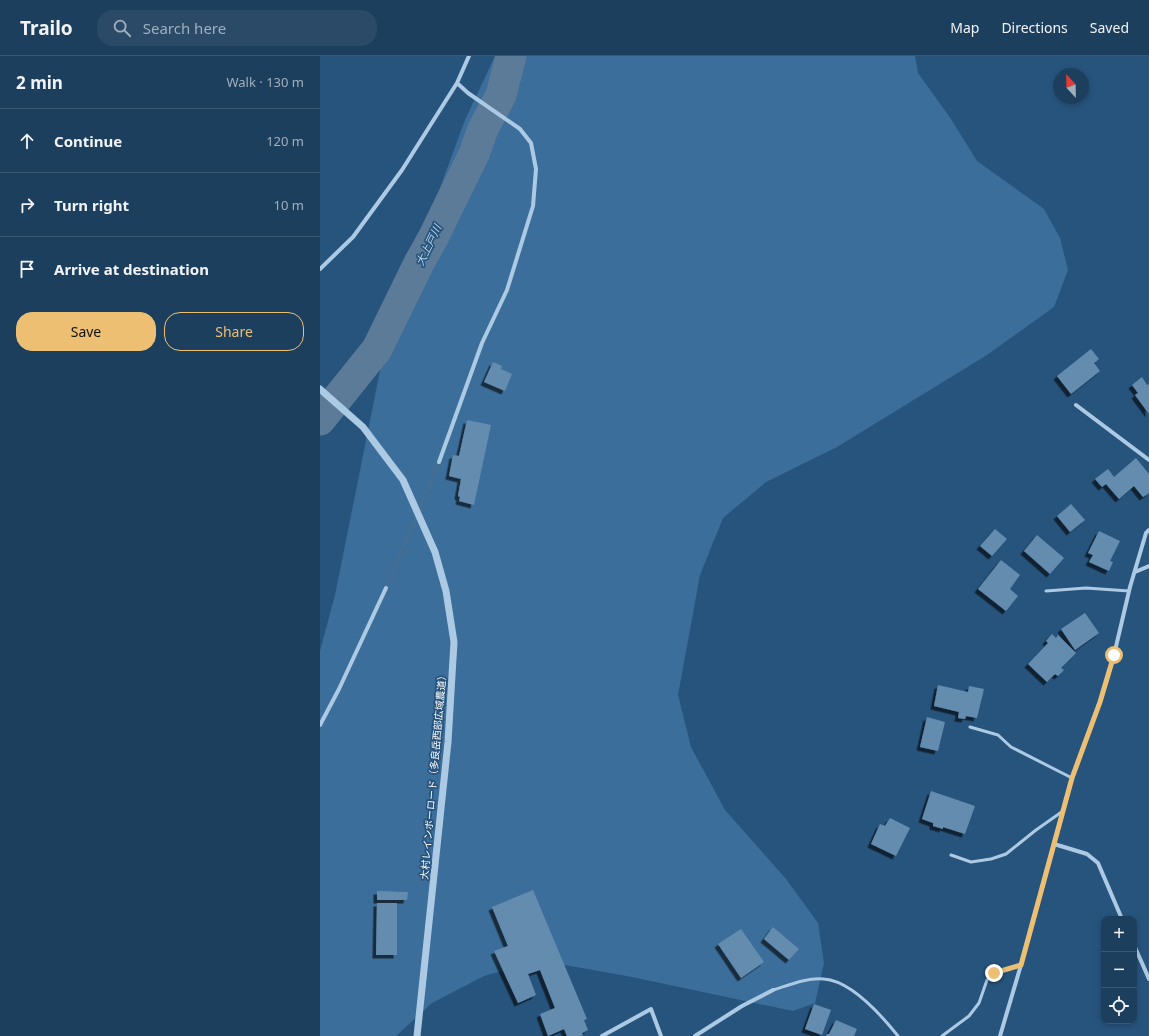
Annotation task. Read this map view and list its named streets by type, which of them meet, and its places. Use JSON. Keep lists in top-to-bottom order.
{
  "streets": {
    "street": ["大村レインボーロード（多良岳西部広域農道）"]
  },
  "water": ["大上戸川"],
  "north": "top",
  "page": {
    "header": "Trailo",
    "search": "Search here",
    "nav": ["Map", "Directions", "Saved"],
    "heading": ["2 min", "Walk · 130 m"],
    "list": [
      ["Continue", "120 m"],
      ["Turn right", "10 m"],
      "Arrive at destination"
    ],
    "buttons": ["Save", "Share"],
    "map_buttons": ["+", "−"]
  }
}
